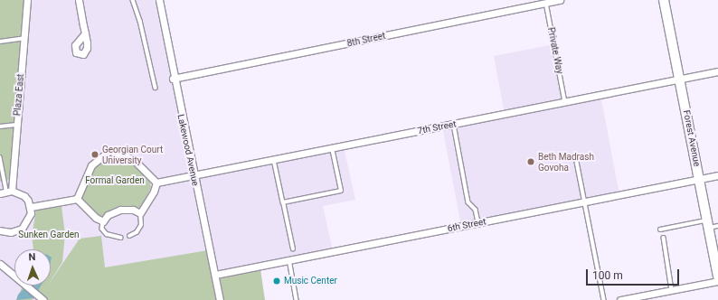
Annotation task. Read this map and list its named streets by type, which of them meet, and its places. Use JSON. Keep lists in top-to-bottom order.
{
  "streets": {
    "street": [
      "8th Street",
      "Plaza East",
      "7th Street",
      "Forest Avenue",
      "Lakewood Avenue",
      "6th Street"
    ],
    "lane": ["Private Way"]
  },
  "crossings": [
    ["8th Street", "Private Way"],
    ["8th Street", "Lakewood Avenue"],
    ["Private Way", "7th Street"],
    ["7th Street", "Forest Avenue"],
    ["7th Street", "Lakewood Avenue"],
    ["Forest Avenue", "6th Street"],
    ["Lakewood Avenue", "6th Street"]
  ],
  "parks": ["Formal Garden", "Sunken Garden"],
  "places": ["Georgian Court University", "Beth Madrash Govoha", "Music Center"],
  "scale_bar": "100 m",
  "north": "top"
}
